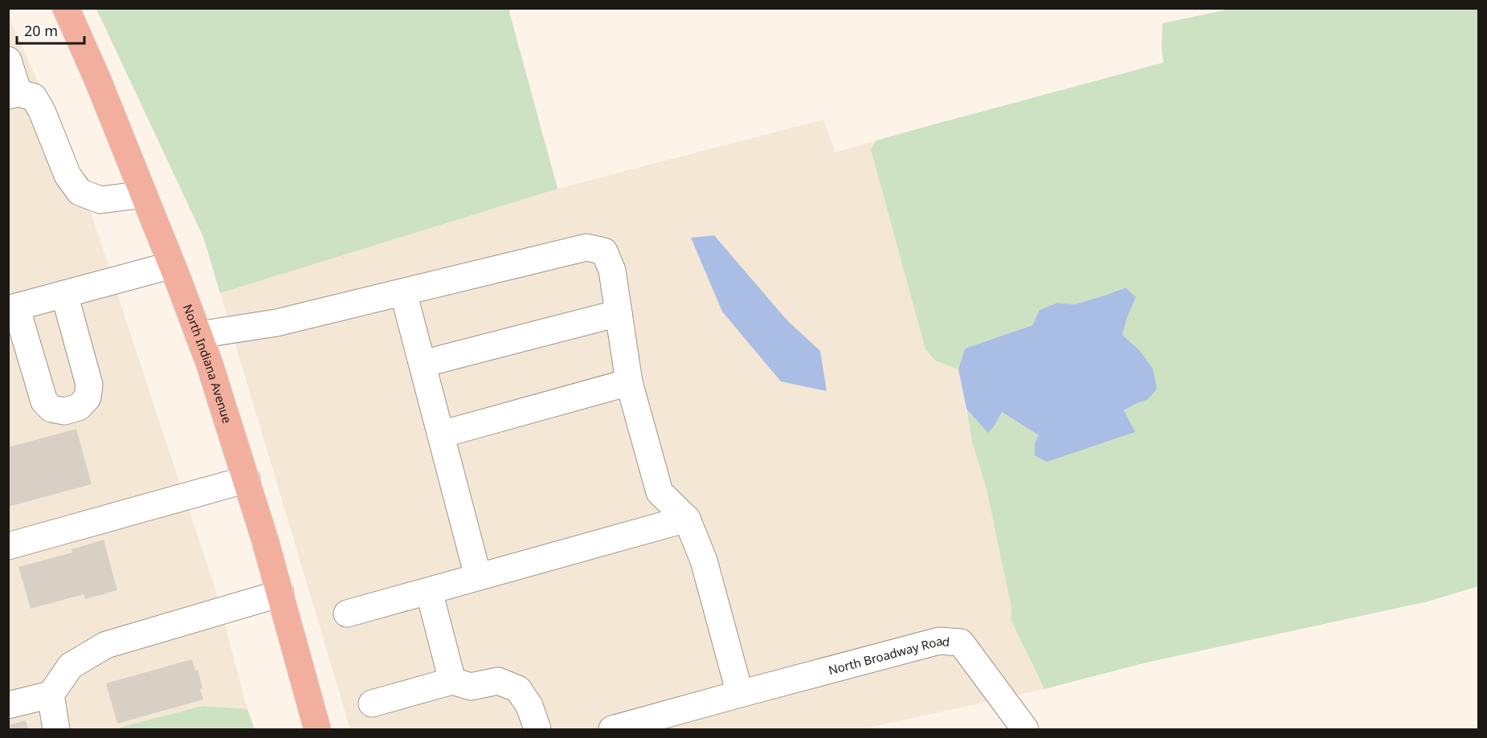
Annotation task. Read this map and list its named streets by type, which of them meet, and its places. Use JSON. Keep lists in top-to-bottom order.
{
  "streets": {
    "main road": ["North Indiana Avenue"],
    "street": ["North Broadway Road"]
  },
  "scale_bar": "20 m"
}
